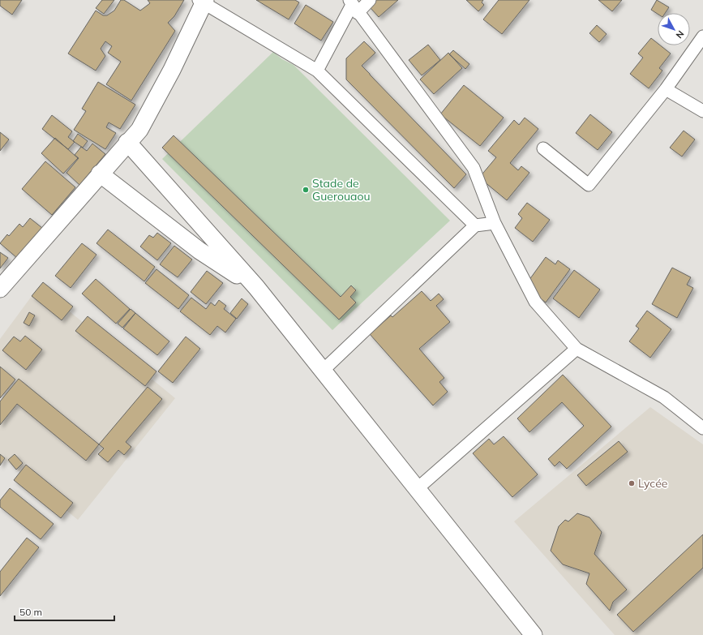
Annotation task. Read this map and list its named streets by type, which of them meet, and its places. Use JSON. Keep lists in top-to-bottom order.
{
  "places": ["Stade de Guerouaou", "Lycée"],
  "scale_bar": "50 m",
  "north": "bottom right"
}
